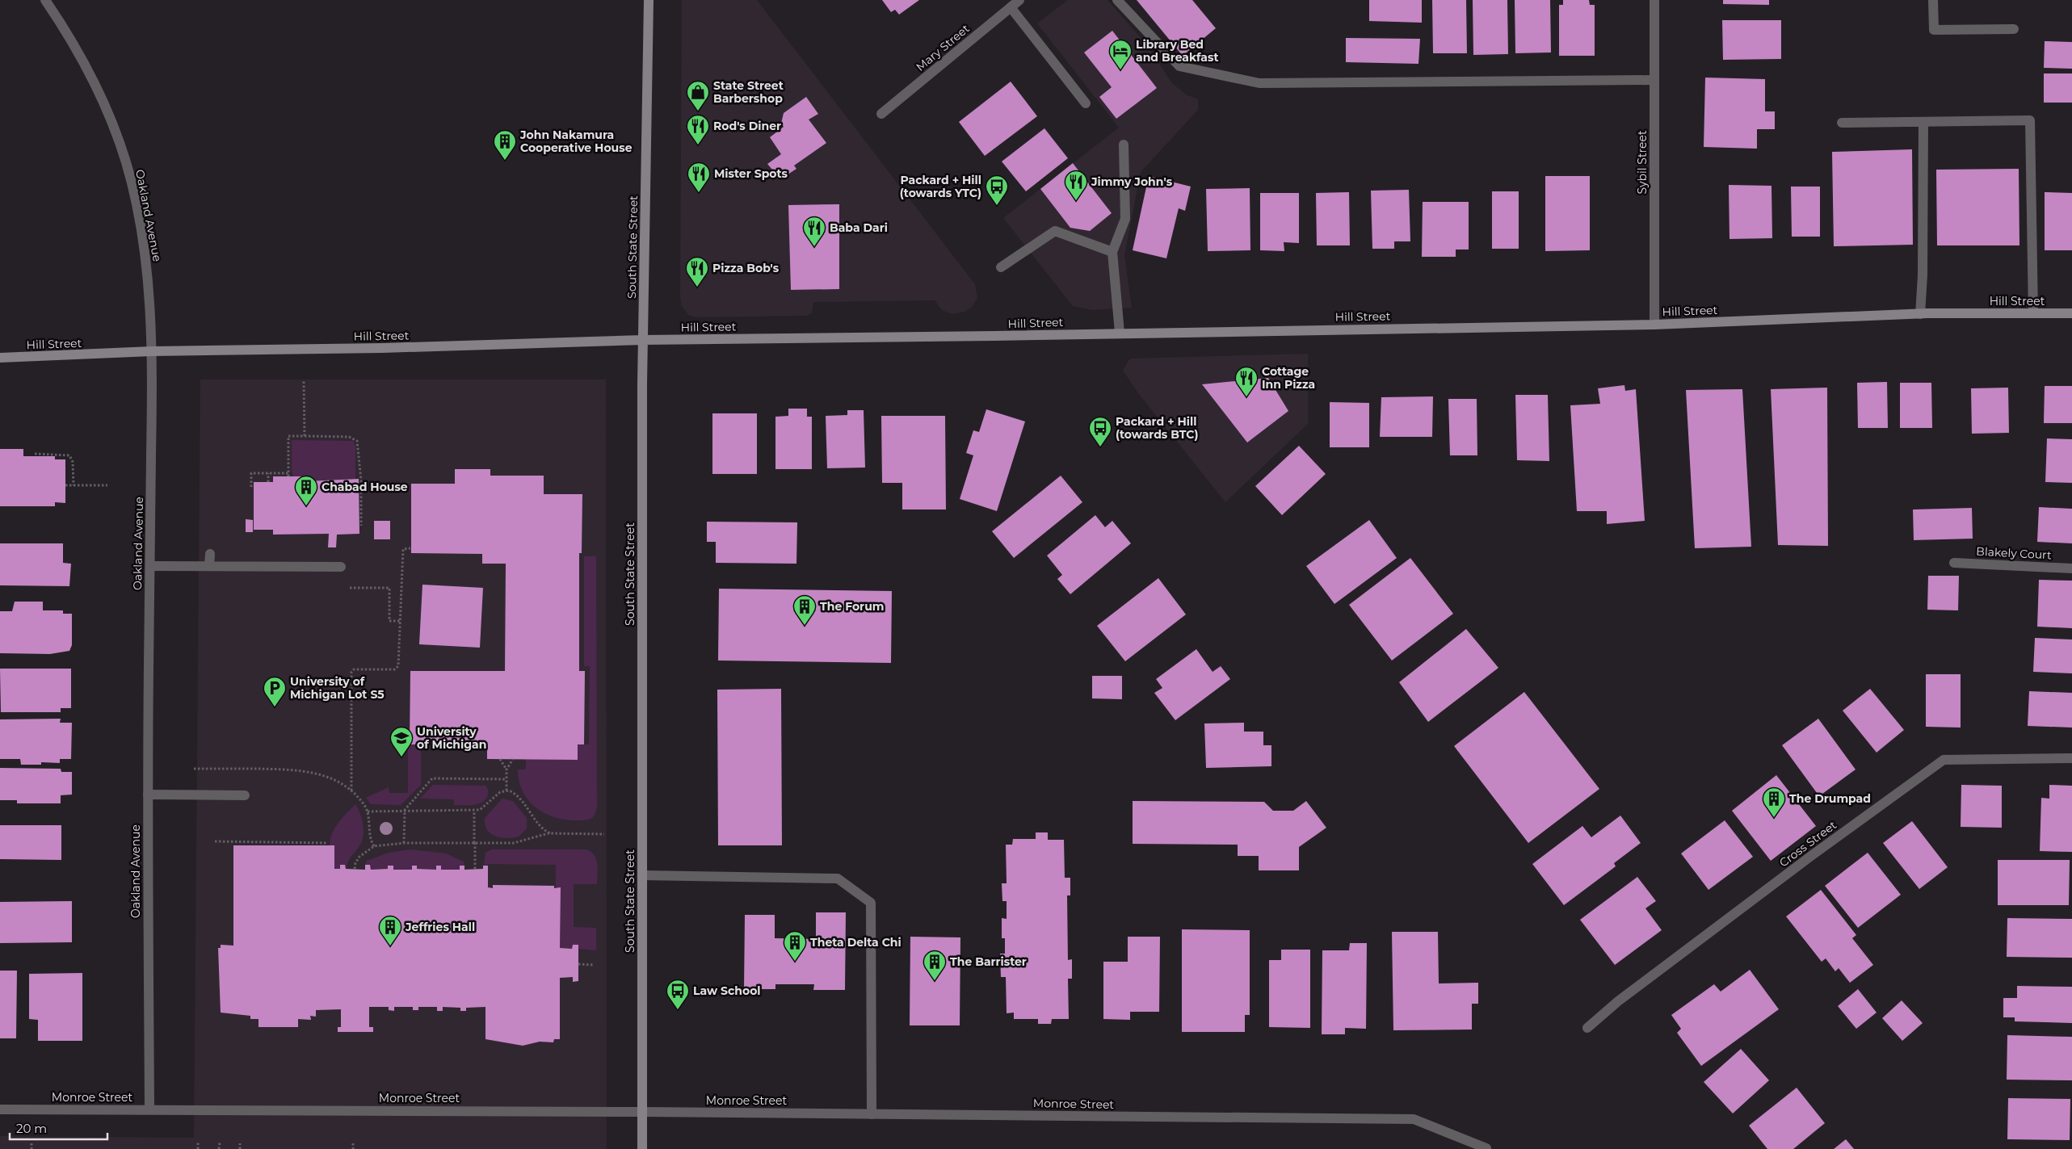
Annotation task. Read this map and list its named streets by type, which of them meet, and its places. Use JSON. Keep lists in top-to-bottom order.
{
  "streets": {
    "street": [
      "Mary Street",
      "Sybil Street",
      "Oakland Avenue",
      "South State Street",
      "Hill Street",
      "Blakely Court",
      "Cross Street",
      "Monroe Street"
    ]
  },
  "crossings": [
    ["Sybil Street", "Hill Street"],
    ["Oakland Avenue", "Hill Street"],
    ["Oakland Avenue", "Monroe Street"],
    ["South State Street", "Hill Street"],
    ["South State Street", "Monroe Street"]
  ],
  "places": {
    "hotel": ["Library Bed and Breakfast"],
    "shop": ["State Street Barbershop"],
    "restaurant": [
      "Rod's Diner",
      "Mister Spots",
      "Jimmy John's",
      "Baba Dari",
      "Pizza Bob's",
      "Cottage Inn Pizza"
    ],
    "building": [
      "John Nakamura Cooperative House",
      "Chabad House",
      "The Forum",
      "The Drumpad",
      "Jeffries Hall",
      "Theta Delta Chi",
      "The Barrister"
    ],
    "bus stop": ["Packard + Hill (towards YTC)", "Packard + Hill (towards BTC)", "Law School"],
    "parking": ["University of Michigan Lot S5"],
    "school or university": ["University of Michigan"]
  },
  "scale_bar": "20 m"
}
